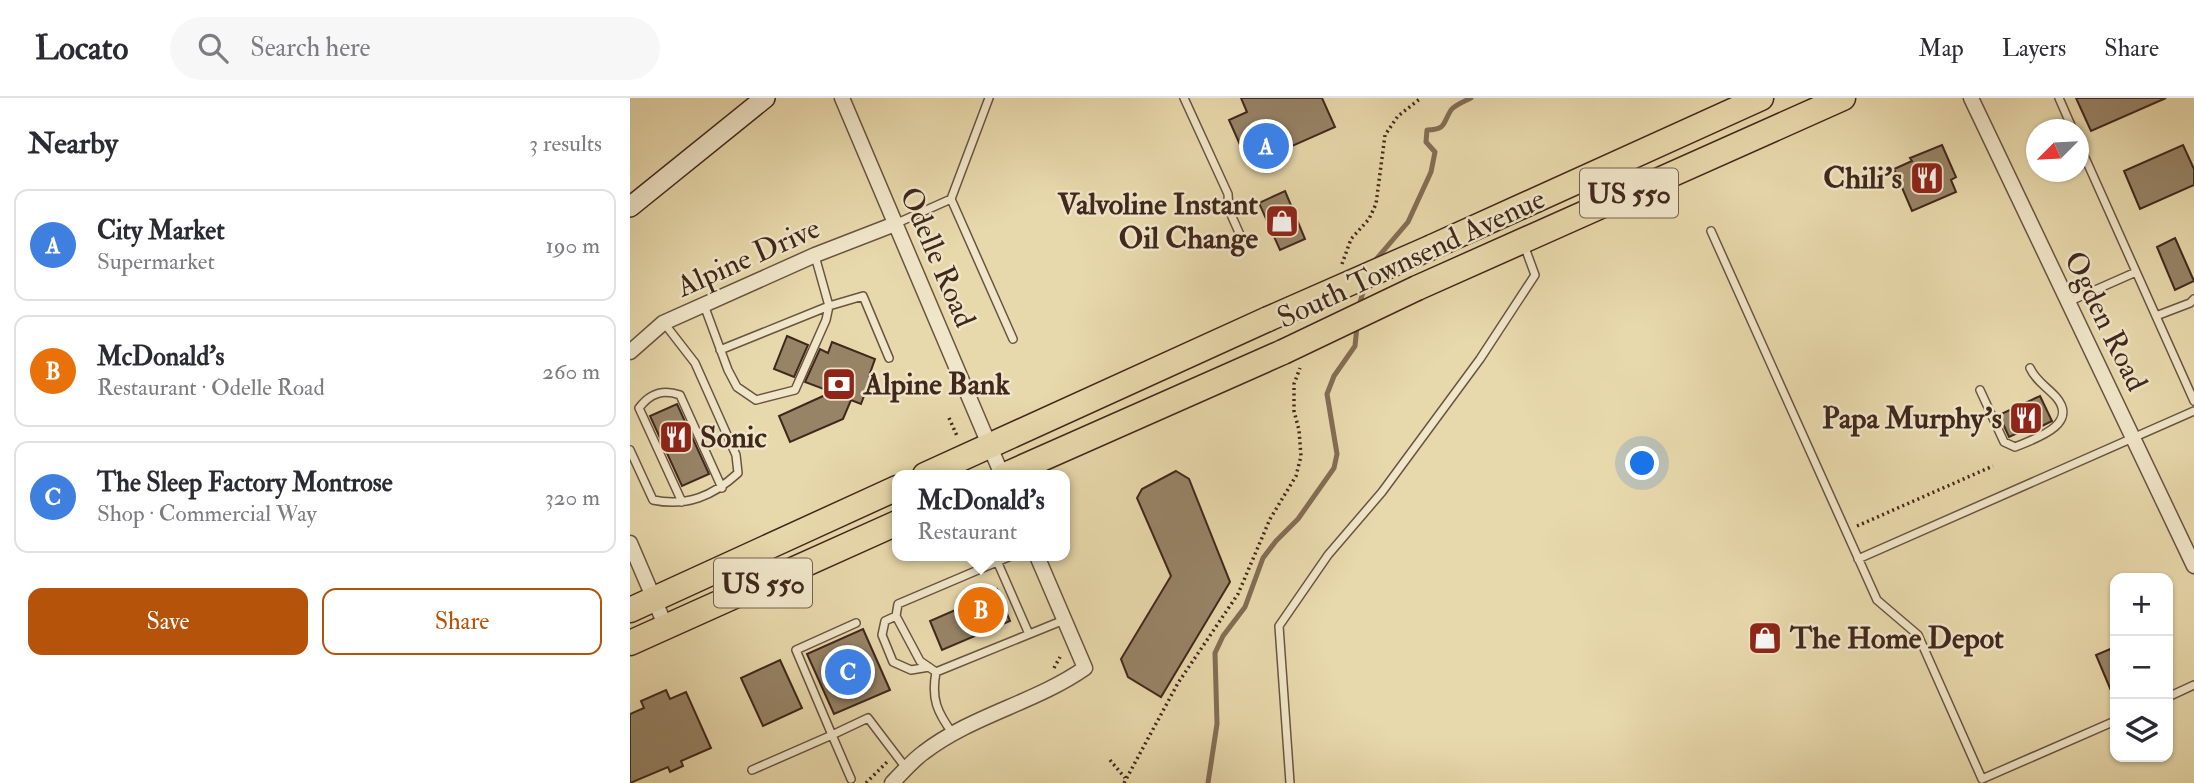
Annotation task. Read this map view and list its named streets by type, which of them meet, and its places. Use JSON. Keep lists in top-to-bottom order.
{
  "streets": {
    "highway": ["US 550", "South Townsend Avenue"],
    "street": ["Alpine Drive", "Odelle Road", "Ogden Road"]
  },
  "crossings": [
    ["Alpine Drive", "Odelle Road"],
    ["Odelle Road", "South Townsend Avenue"]
  ],
  "places": {
    "restaurant": ["Chili's", "Papa Murphy's", "Sonic"],
    "shop": ["Valvoline Instant Oil Change", "The Home Depot"],
    "bank": ["Alpine Bank"]
  },
  "north": "bottom left",
  "page": {
    "header": "Locato",
    "search": "Search here",
    "nav": ["Map", "Layers", "Share"],
    "heading": ["Nearby", "3 results"],
    "pins": ["A", "B", "C"],
    "list": [
      {
        "mark": "A",
        "name": "City Market",
        "note": "Supermarket",
        "value": "190 m"
      },
      {
        "mark": "B",
        "name": "McDonald's",
        "note": "Restaurant · Odelle Road",
        "value": "260 m"
      },
      {
        "mark": "C",
        "name": "The Sleep Factory Montrose",
        "note": "Shop · Commercial Way",
        "value": "320 m"
      }
    ],
    "popup": ["McDonald's", "Restaurant"],
    "buttons": ["Save", "Share"],
    "map_buttons": ["+", "−"]
  }
}
